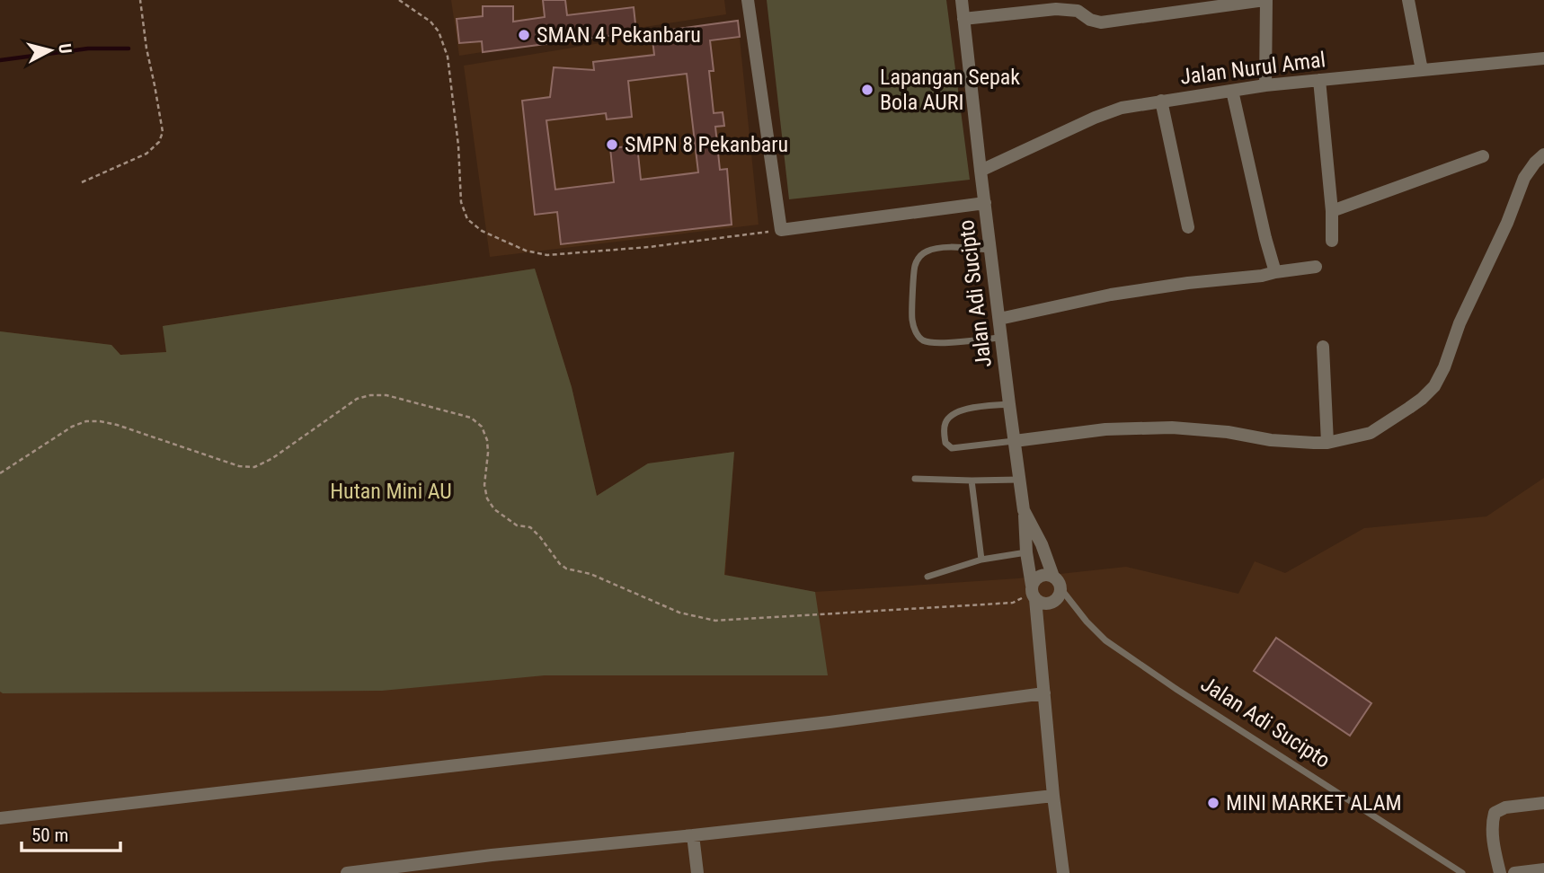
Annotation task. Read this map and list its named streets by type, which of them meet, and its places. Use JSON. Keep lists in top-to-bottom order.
{
  "streets": {
    "street": ["Jalan Nurul Amal", "Jalan Adi Sucipto"]
  },
  "crossings": [
    ["Jalan Nurul Amal", "Jalan Adi Sucipto"]
  ],
  "parks": ["Hutan Mini AU"],
  "places": [
    "SMAN 4 Pekanbaru",
    "Lapangan Sepak Bola AURI",
    "SMPN 8 Pekanbaru",
    "MINI MARKET ALAM"
  ],
  "scale_bar": "50 m",
  "north": "right"
}
